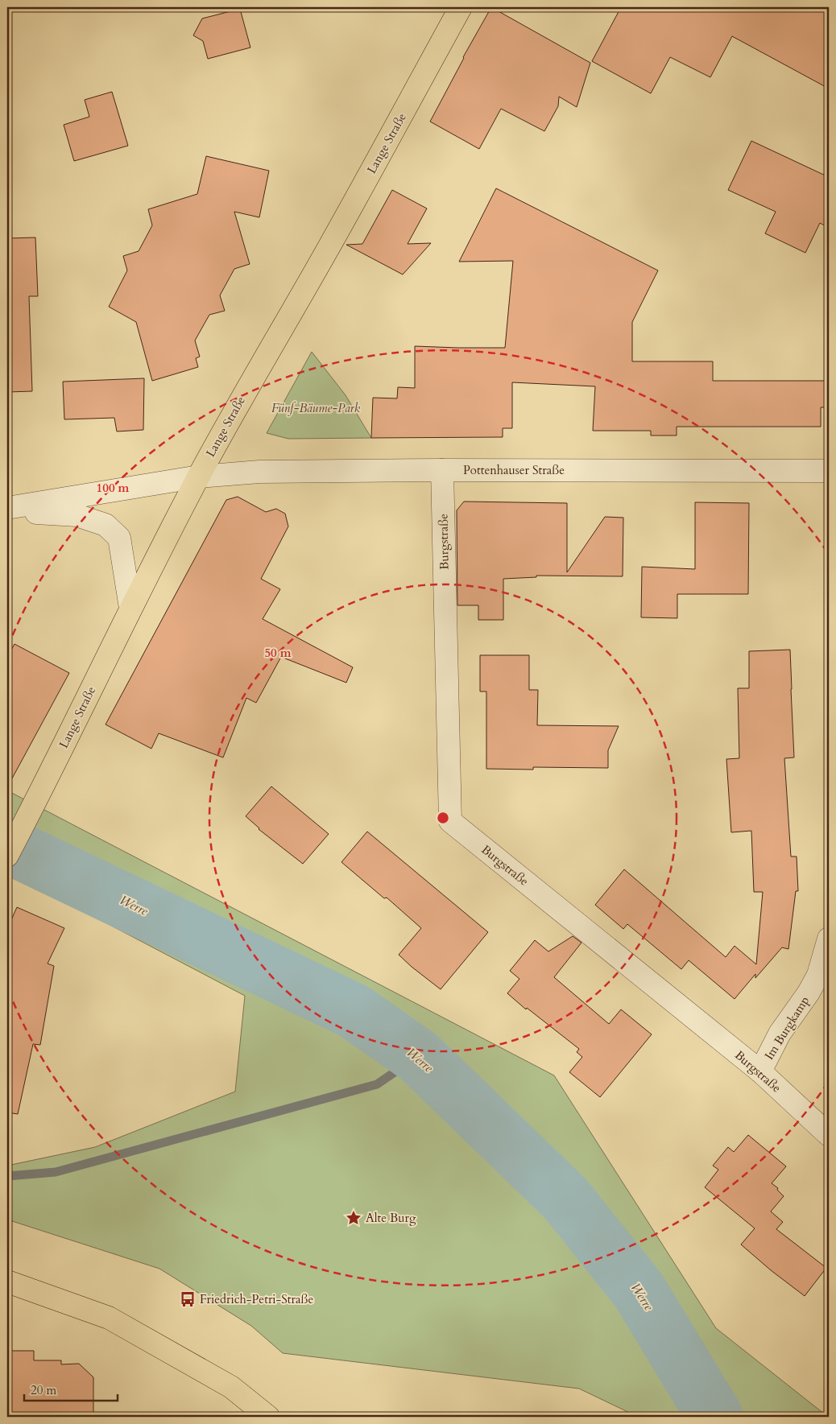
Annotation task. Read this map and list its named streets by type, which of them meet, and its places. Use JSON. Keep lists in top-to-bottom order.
{
  "streets": {
    "main road": ["Lange Straße"],
    "street": ["Pottenhauser Straße", "Burgstraße", "Im Burgkamp"]
  },
  "crossings": [
    ["Lange Straße", "Pottenhauser Straße"],
    ["Pottenhauser Straße", "Burgstraße"],
    ["Burgstraße", "Im Burgkamp"]
  ],
  "water": ["Werre"],
  "parks": ["Fünf-Bäume-Park"],
  "places": {
    "place": ["Alte Burg"],
    "bus stop": ["Friedrich-Petri-Straße"]
  },
  "scale_bar": "20 m",
  "rings": ["100 m", "50 m"]
}
